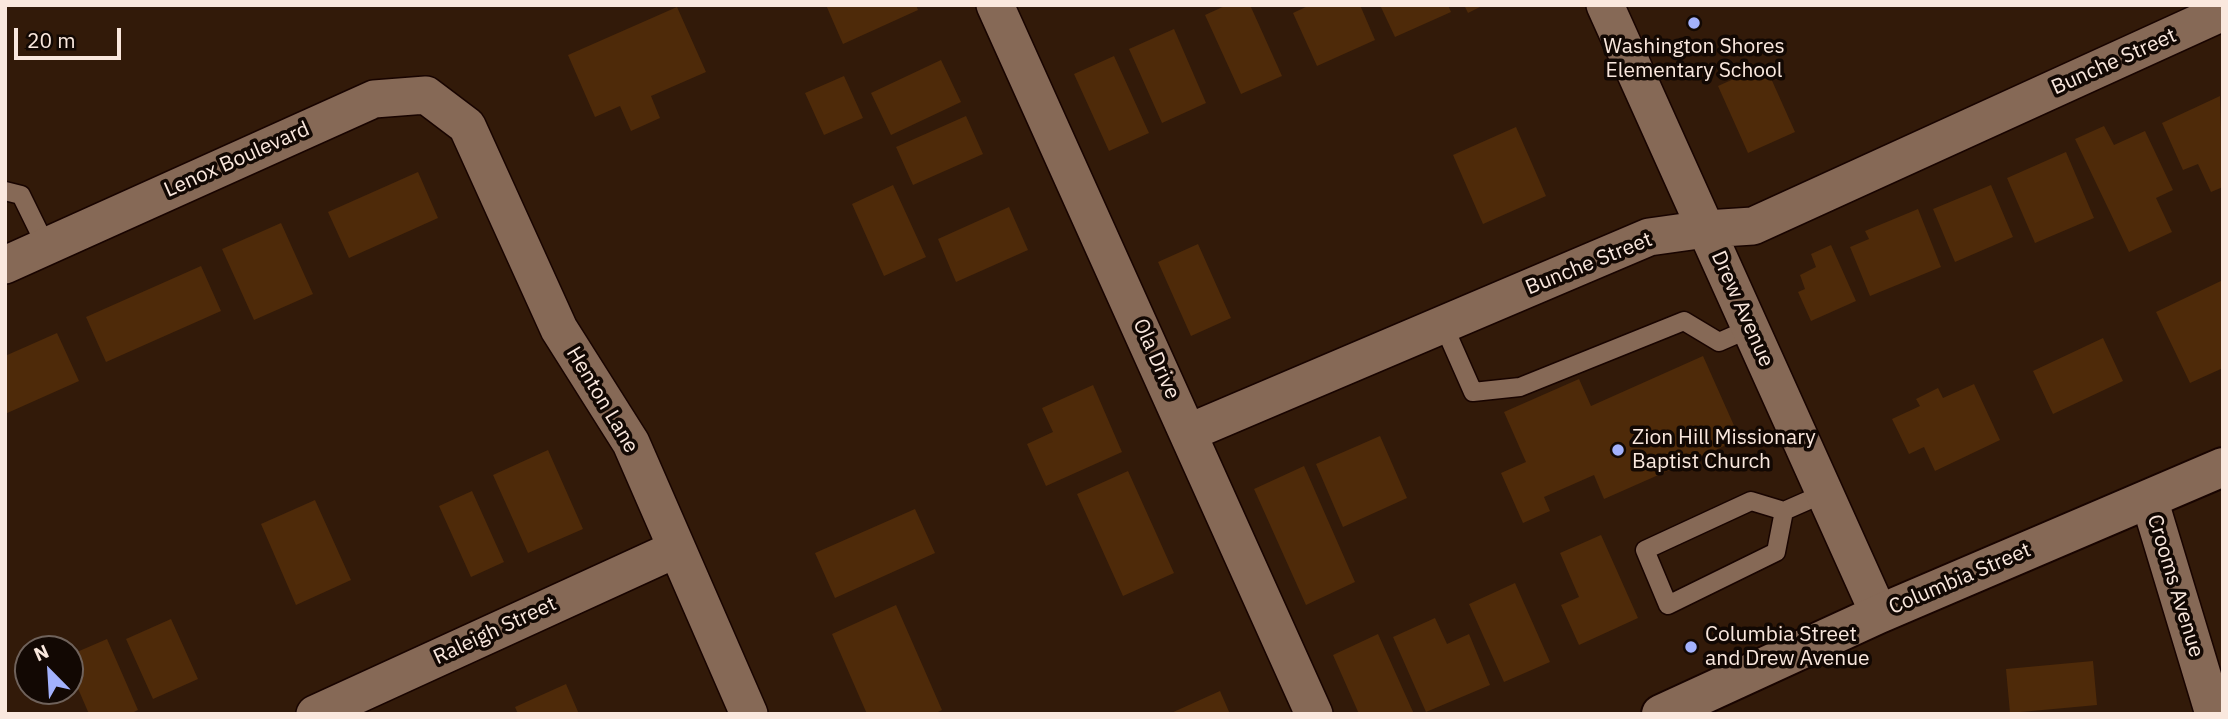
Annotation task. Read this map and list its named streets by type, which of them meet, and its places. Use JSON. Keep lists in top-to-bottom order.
{
  "streets": {
    "street": [
      "Bunche Street",
      "Lenox Boulevard",
      "Drew Avenue",
      "Ola Drive",
      "Henton Lane",
      "Columbia Street",
      "Crooms Avenue",
      "Raleigh Street"
    ]
  },
  "crossings": [
    ["Bunche Street", "Drew Avenue"],
    ["Bunche Street", "Ola Drive"],
    ["Lenox Boulevard", "Henton Lane"],
    ["Drew Avenue", "Columbia Street"],
    ["Henton Lane", "Raleigh Street"],
    ["Columbia Street", "Crooms Avenue"]
  ],
  "places": ["Washington Shores Elementary School", "Zion Hill Missionary Baptist Church", "Columbia Street and Drew Avenue"],
  "scale_bar": "20 m",
  "north": "top left"
}
